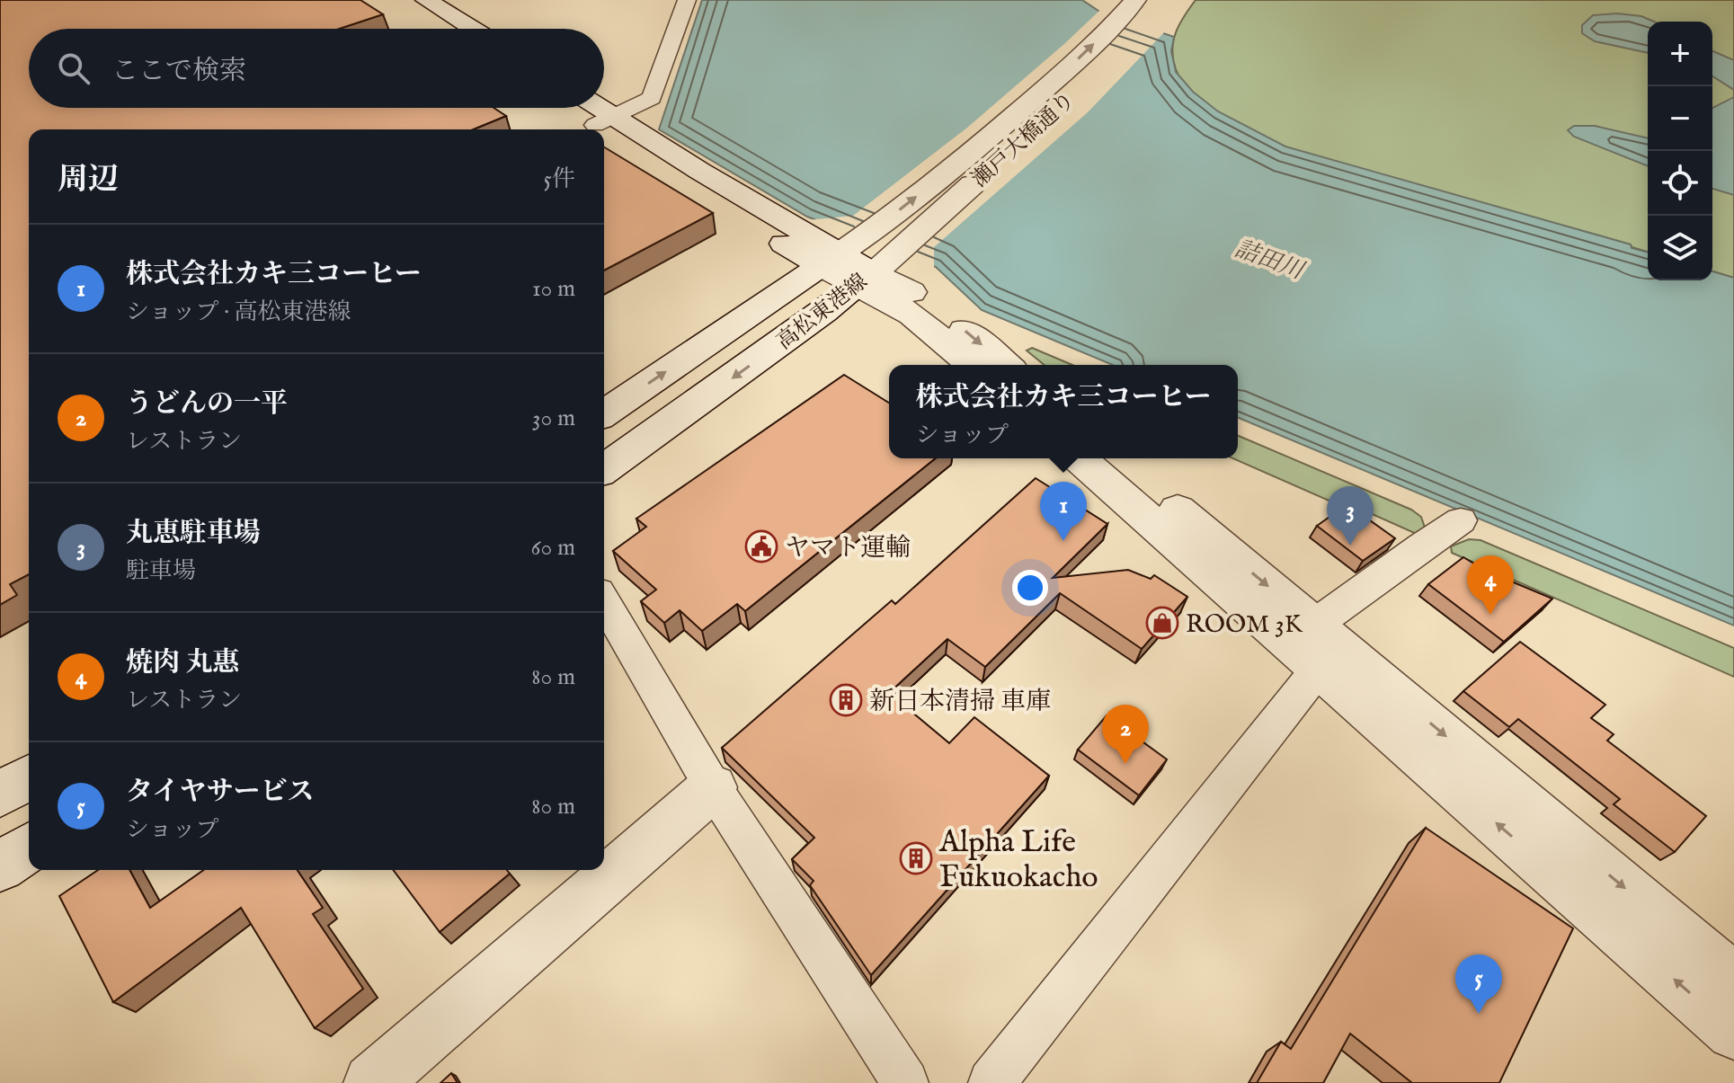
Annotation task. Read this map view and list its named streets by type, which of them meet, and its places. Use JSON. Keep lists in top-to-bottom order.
{
  "streets": {
    "street": ["瀬戸大橋通り", "高松東港線"]
  },
  "crossings": [
    ["瀬戸大橋通り", "高松東港線"]
  ],
  "water": ["詰田川"],
  "places": {
    "public building": ["ヤマト運輸"],
    "shop": ["ROOM 3K"],
    "building": ["新日本清掃 車庫", "Alpha Life Fukuokacho"]
  },
  "page": {
    "map_buttons": ["+", "−"],
    "search": "ここで検索",
    "heading": ["周辺", "5件"],
    "list": [
      {
        "mark": "1",
        "name": "株式会社カキ三コーヒー",
        "note": "ショップ · 高松東港線",
        "value": "10 m"
      },
      {
        "mark": "2",
        "name": "うどんの一平",
        "note": "レストラン",
        "value": "30 m"
      },
      {
        "mark": "3",
        "name": "丸恵駐車場",
        "note": "駐車場",
        "value": "60 m"
      },
      {
        "mark": "4",
        "name": "焼肉 丸惠",
        "note": "レストラン",
        "value": "80 m"
      },
      {
        "mark": "5",
        "name": "タイヤサービス",
        "note": "ショップ",
        "value": "80 m"
      }
    ],
    "popup": ["株式会社カキ三コーヒー", "ショップ"],
    "pins": [
      "1",
      "3",
      "4",
      "2",
      "5"
    ]
  }
}
